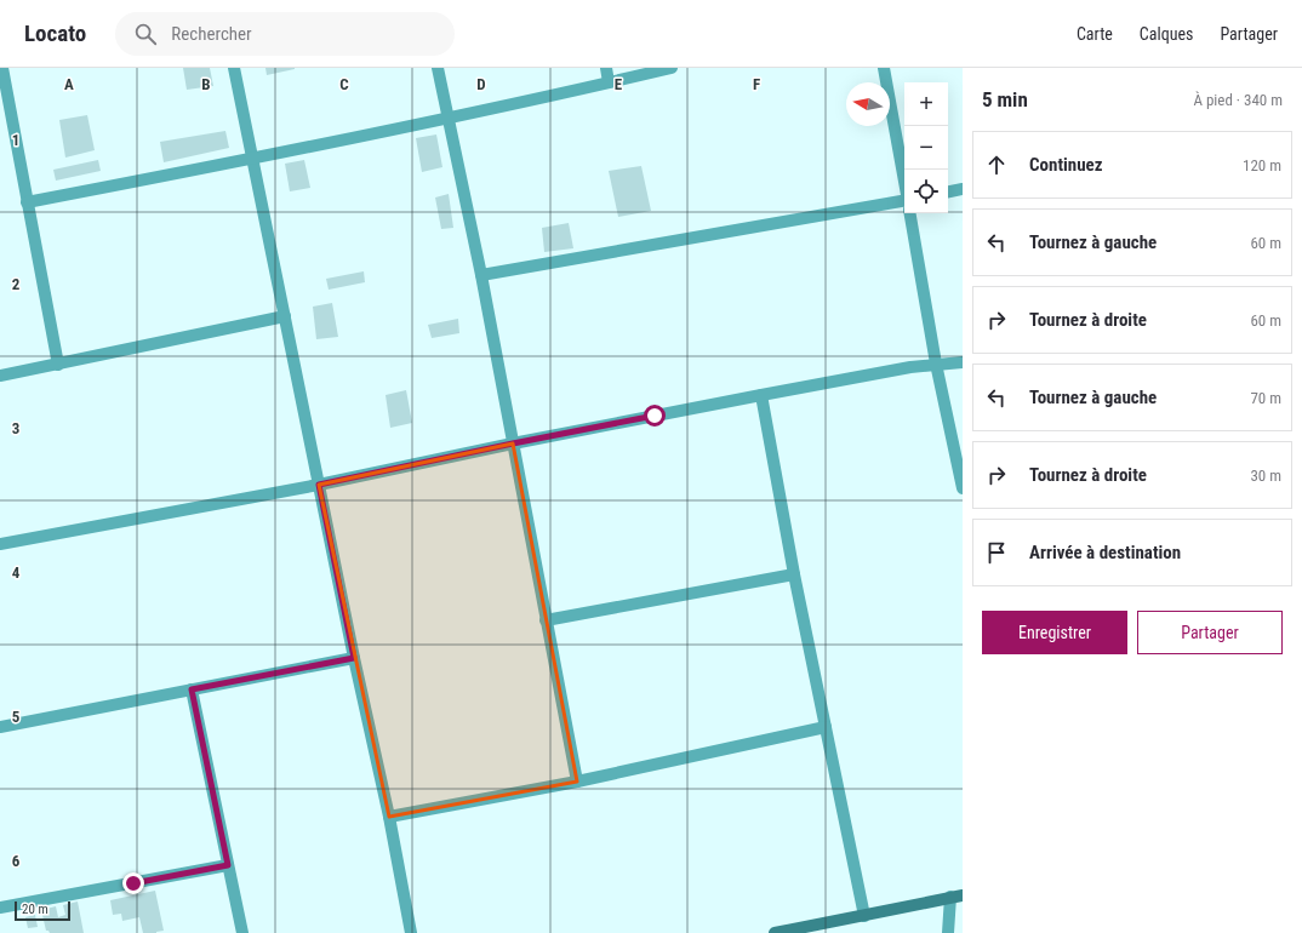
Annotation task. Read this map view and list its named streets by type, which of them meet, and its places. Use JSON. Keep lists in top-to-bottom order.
{
  "scale_bar": "20 m",
  "north": "left",
  "page": {
    "header": "Locato",
    "search": "Rechercher",
    "nav": ["Carte", "Calques", "Partager"],
    "heading": ["5 min", "À pied · 340 m"],
    "map_buttons": ["+", "−"],
    "list": [
      ["Continuez", "120 m"],
      ["Tournez à gauche", "60 m"],
      ["Tournez à droite", "60 m"],
      ["Tournez à gauche", "70 m"],
      ["Tournez à droite", "30 m"],
      "Arrivée à destination"
    ],
    "buttons": ["Enregistrer", "Partager"],
    "scale": "20 m"
  },
  "grid": {
    "columns": [
      "A",
      "B",
      "C",
      "D",
      "E",
      "F"
    ],
    "rows": [
      "1",
      "2",
      "3",
      "4",
      "5",
      "6"
    ]
  }
}
